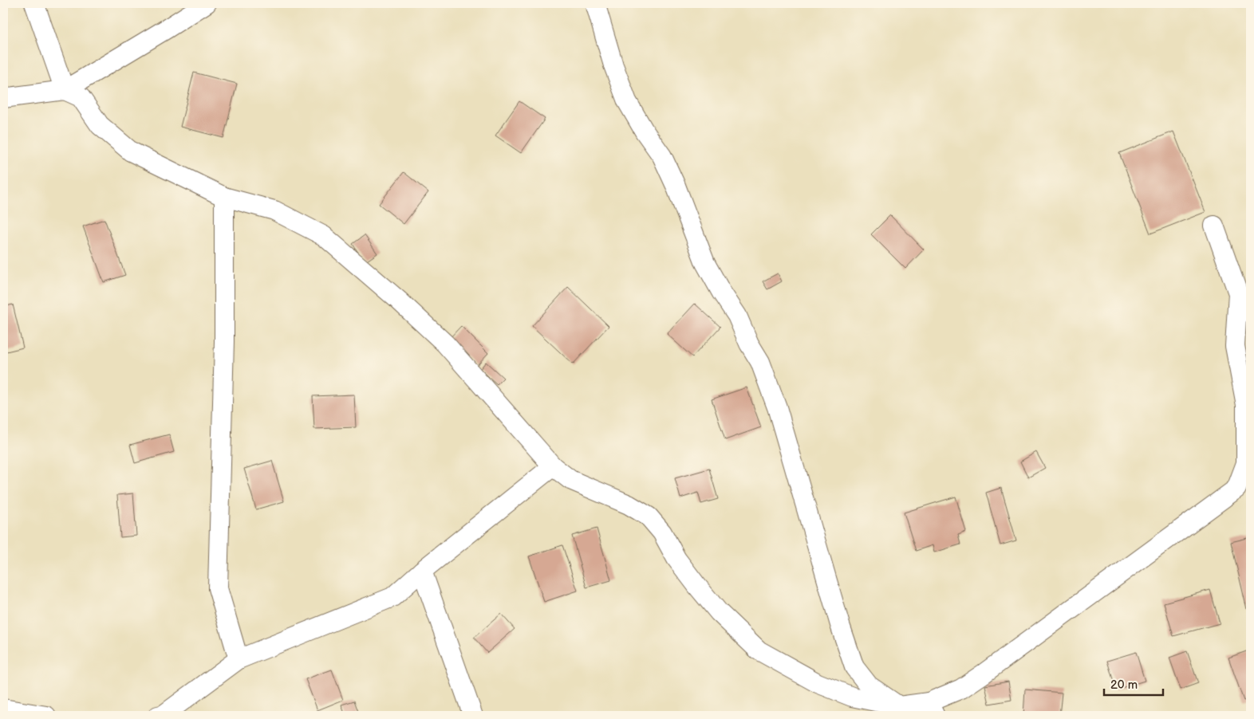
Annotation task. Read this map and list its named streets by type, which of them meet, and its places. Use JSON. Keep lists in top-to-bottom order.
{
  "scale_bar": "20 m"
}
